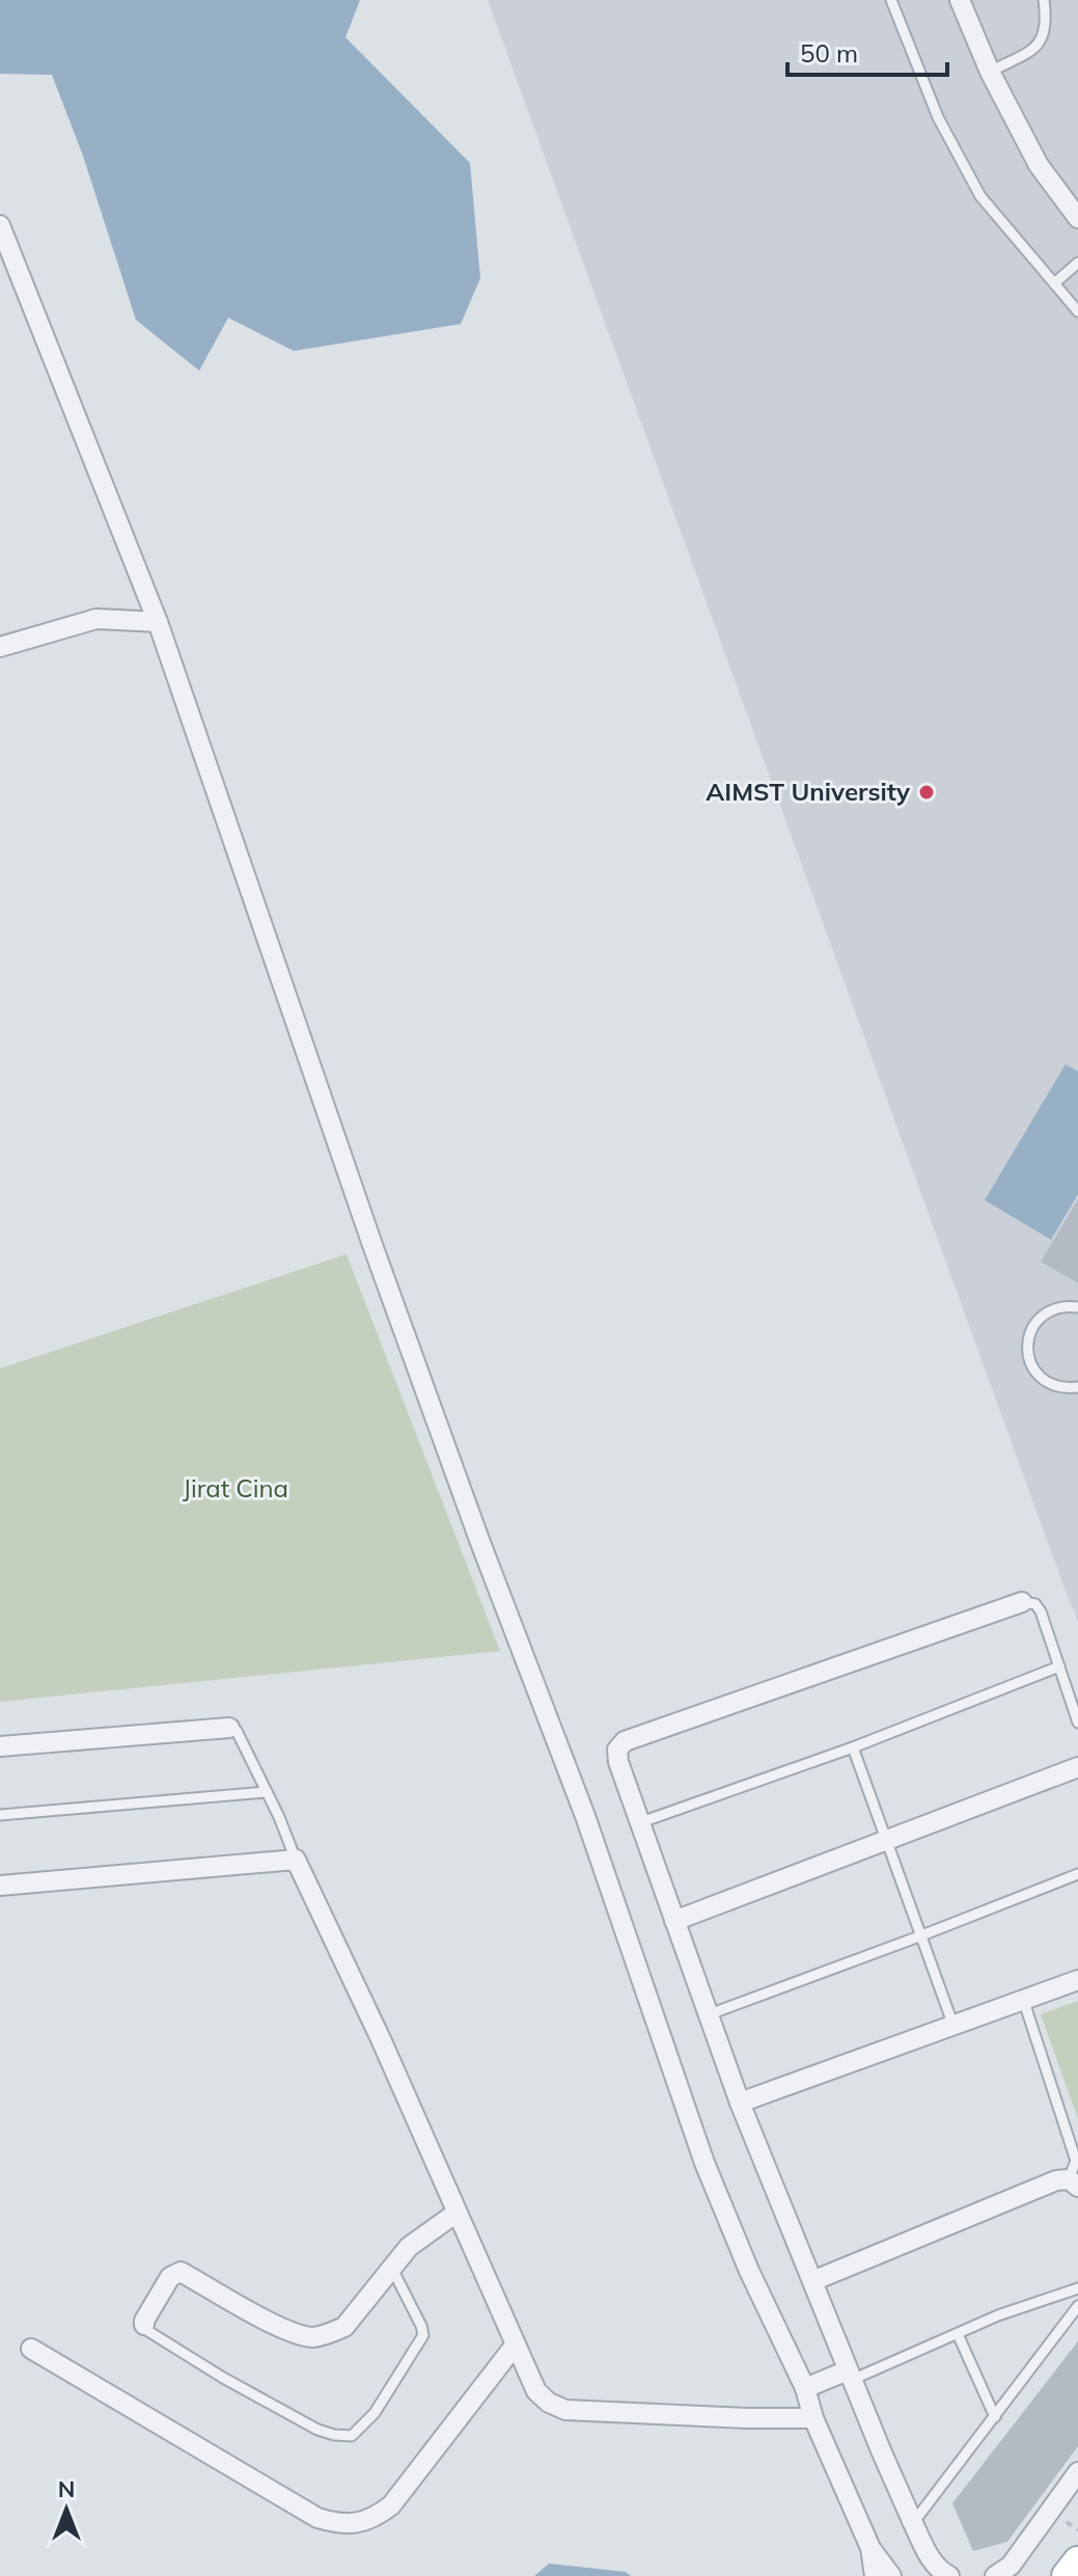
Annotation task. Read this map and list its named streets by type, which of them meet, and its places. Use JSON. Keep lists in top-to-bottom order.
{
  "parks": ["Jirat Cina"],
  "places": ["AIMST University"],
  "scale_bar": "50 m",
  "north": "top"
}
